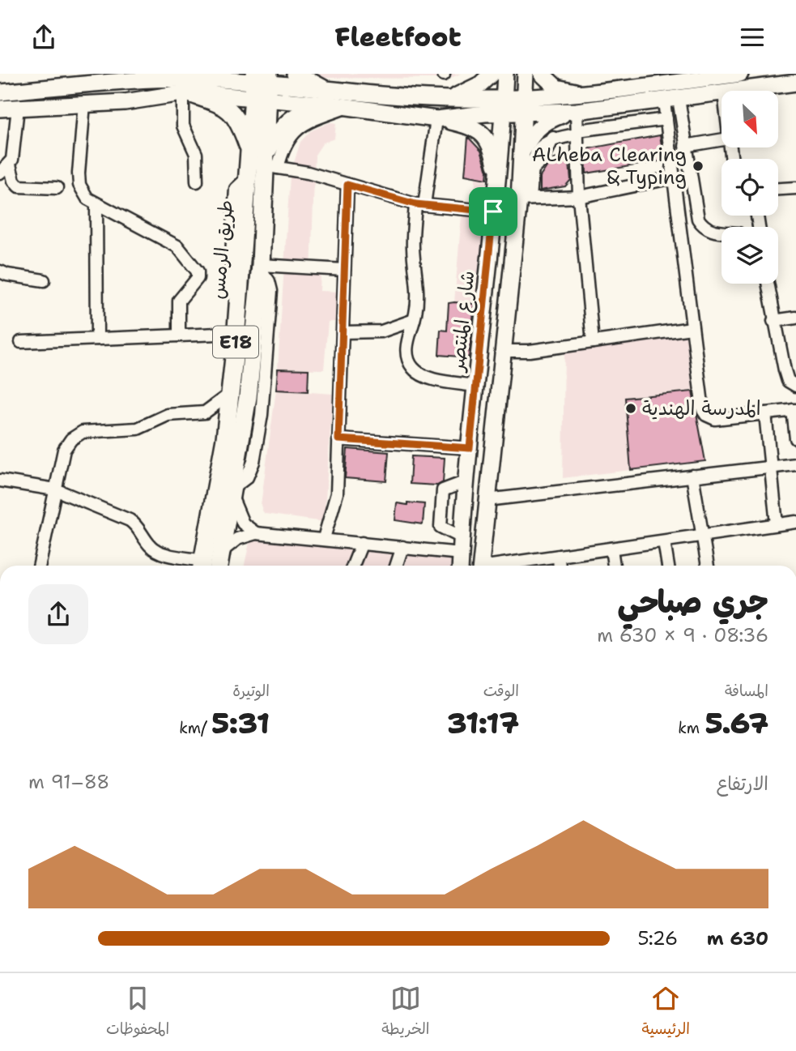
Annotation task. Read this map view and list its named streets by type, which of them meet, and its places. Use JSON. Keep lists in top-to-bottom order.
{
  "streets": {
    "highway": ["طريق الرمس", "E18"],
    "main road": ["شارع المنتصر"]
  },
  "places": ["ALheba Clearing & Typing", "المدرسة الهندية"],
  "north": "bottom right",
  "page": {
    "header": "Fleetfoot",
    "heading": ["جري صباحي", "08:36 · 9 × 630 m"],
    "stats": [
      ["المسافة", "5.67 km"],
      ["الوقت", "31:17"],
      ["الوتيرة", "5:31 /km"]
    ],
    "chart": ["الارتفاع", "88–91 m"],
    "list": [
      {
        "name": "630 m",
        "note": "5:26"
      }
    ],
    "tabs": ["الرئيسية", "الخريطة", "المحفوظات"]
  }
}
